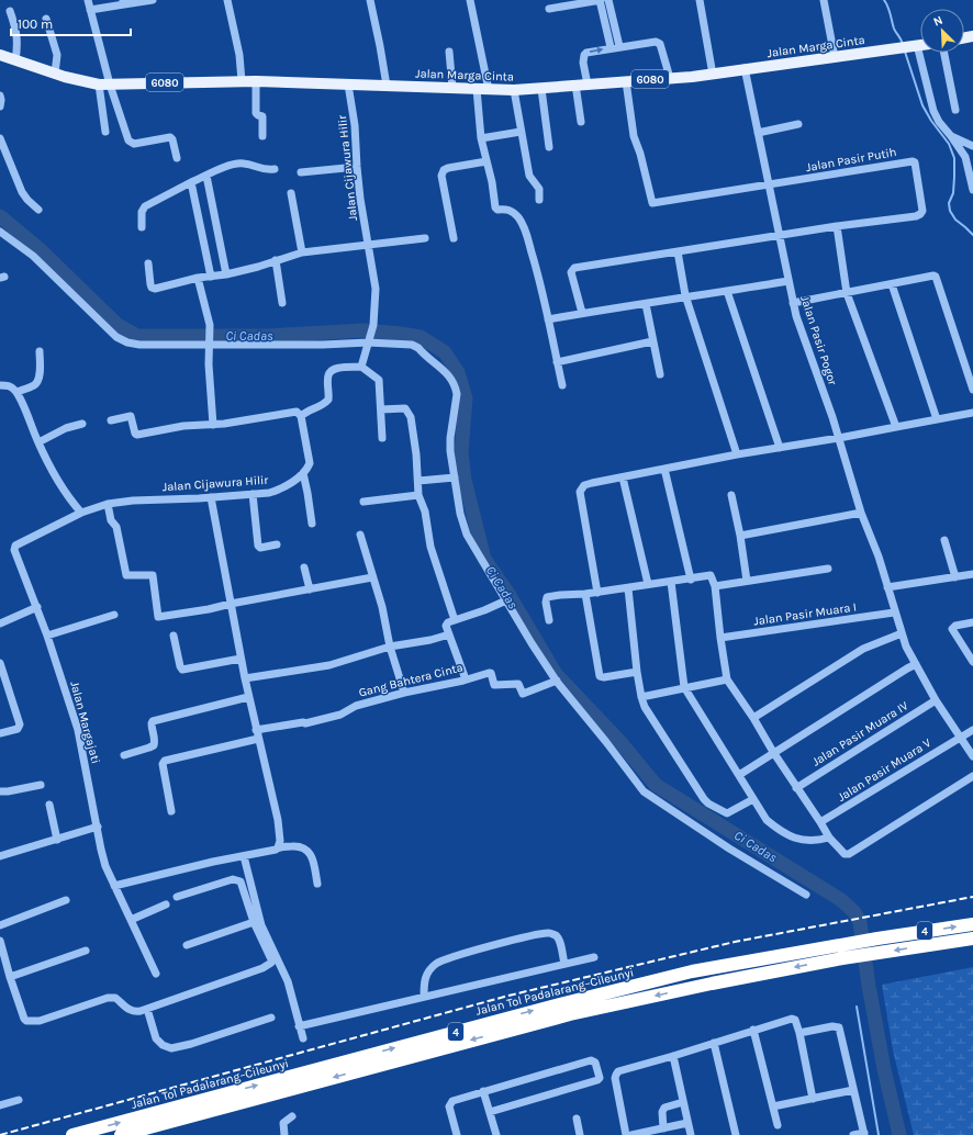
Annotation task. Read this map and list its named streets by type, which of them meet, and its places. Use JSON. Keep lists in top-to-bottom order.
{
  "streets": {
    "highway": ["4", "Jalan Tol Padalarang–Cileunyi"],
    "main road": ["Jalan Marga Cinta", "6080"],
    "street": [
      "Jalan Pasir Putih",
      "Jalan Cijawura Hilir",
      "Jalan Pasir Pogor",
      "Jalan Pasir Muara I",
      "Gang Bahtera Cinta",
      "Jalan Margajati",
      "Jalan Pasir Muara IV",
      "Jalan Pasir Muara V"
    ]
  },
  "crossings": [
    ["Jalan Marga Cinta", "Jalan Cijawura Hilir"],
    ["Jalan Marga Cinta", "Jalan Pasir Pogor"],
    ["Jalan Pasir Putih", "Jalan Pasir Pogor"],
    ["Jalan Cijawura Hilir", "Jalan Margajati"],
    ["Jalan Pasir Pogor", "Jalan Pasir Muara I"],
    ["Jalan Pasir Pogor", "Jalan Pasir Muara IV"],
    ["Jalan Pasir Pogor", "Jalan Pasir Muara V"]
  ],
  "water": ["Ci Cadas"],
  "scale_bar": "100 m",
  "north": "top left"
}
